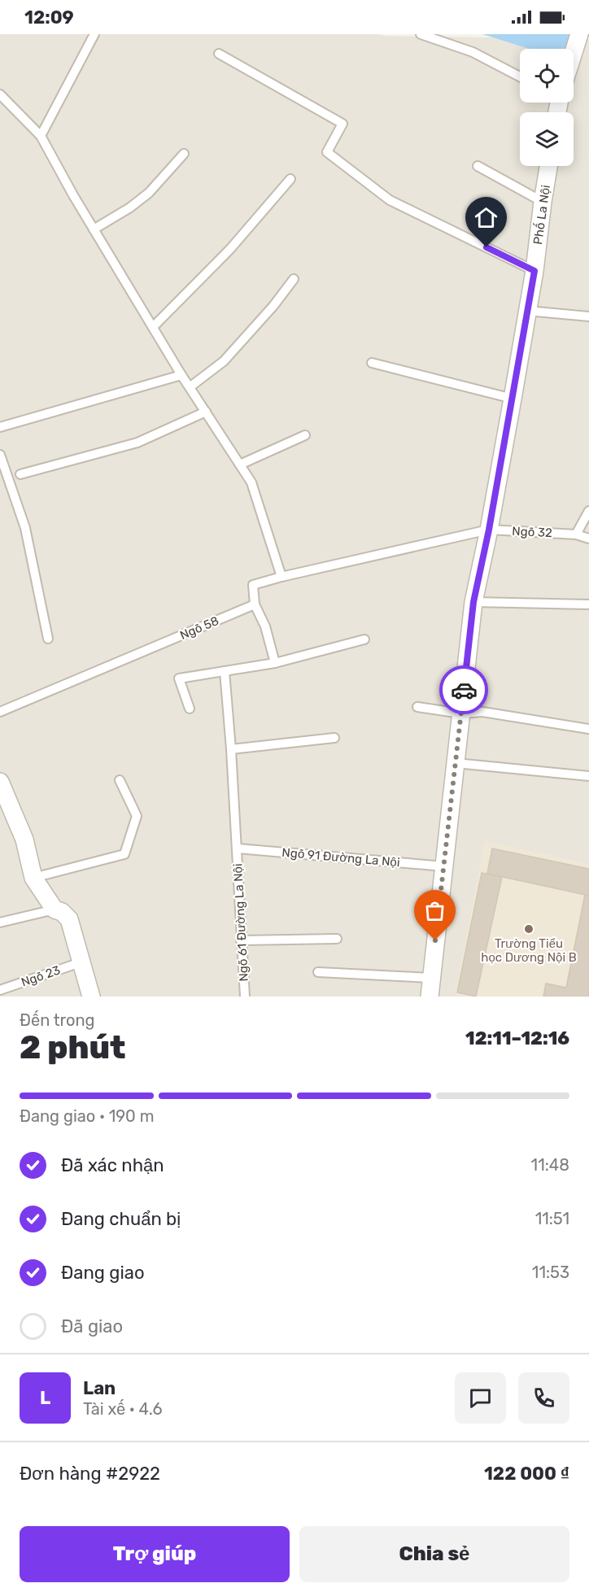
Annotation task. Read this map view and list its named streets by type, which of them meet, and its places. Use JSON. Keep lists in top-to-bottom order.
{
  "streets": {
    "street": ["Phố La Nội"],
    "lane": [
      "Ngõ 32",
      "Ngõ 58",
      "Ngõ 91 Đường La Nội",
      "Ngõ 61 Đường La Nội",
      "Ngõ 23"
    ]
  },
  "crossings": [
    ["Phố La Nội", "Ngõ 32"],
    ["Phố La Nội", "Ngõ 91 Đường La Nội"],
    ["Ngõ 32", "Ngõ 58"],
    ["Ngõ 91 Đường La Nội", "Ngõ 61 Đường La Nội"]
  ],
  "places": ["Trường Tiểu học Dương Nội B"],
  "page": {
    "status": "12:09",
    "heading": ["2 phút", "Đến trong", "12:11–12:16"],
    "panel": [
      "Lan",
      "Tài xế · 4.6",
      "Đơn hàng #2922",
      "122 000 ₫"
    ],
    "bar": "Đang giao · 190 m",
    "list": [
      ["Đã xác nhận", "11:48"],
      ["Đang chuẩn bị", "11:51"],
      ["Đang giao", "11:53"],
      "Đã giao"
    ],
    "round": "L",
    "buttons": ["Trợ giúp", "Chia sẻ"]
  }
}
